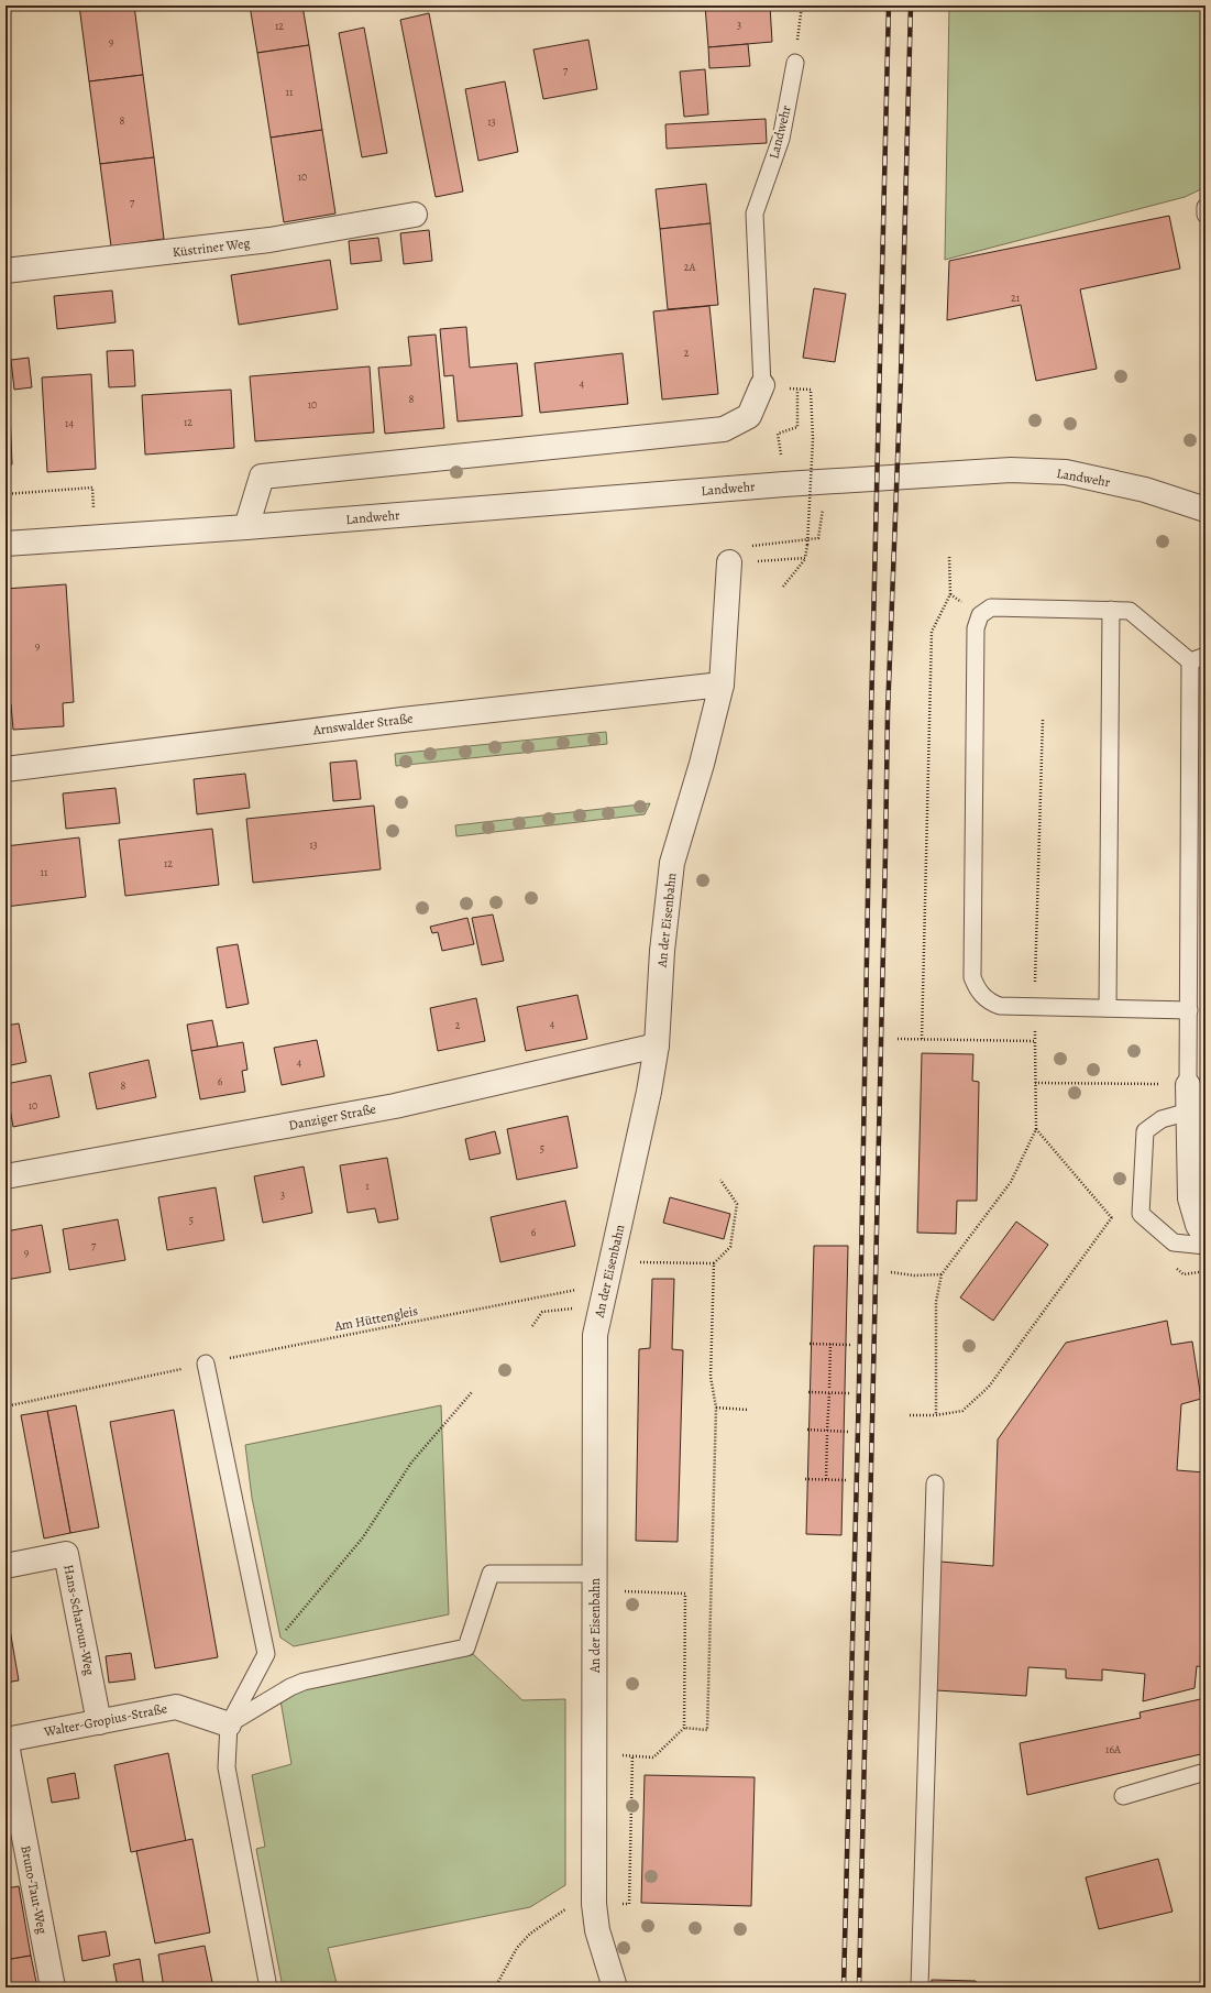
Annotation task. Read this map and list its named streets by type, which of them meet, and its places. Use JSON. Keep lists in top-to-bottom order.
{
  "streets": {
    "street": [
      "Landwehr",
      "Küstriner Weg",
      "Arnswalder Straße",
      "An der Eisenbahn",
      "Danziger Straße",
      "Hans-Scharoun-Weg",
      "Walter-Gropius-Straße",
      "Bruno-Taut-Weg"
    ],
    "path": ["Am Hüttengleis"]
  },
  "crossings": [
    ["Arnswalder Straße", "An der Eisenbahn"],
    ["An der Eisenbahn", "Danziger Straße"],
    ["An der Eisenbahn", "Am Hüttengleis"],
    ["Hans-Scharoun-Weg", "Walter-Gropius-Straße"],
    ["Walter-Gropius-Straße", "Bruno-Taut-Weg"]
  ],
  "house_numbers": [
    "3",
    "12",
    "9",
    "7",
    "11",
    "8",
    "13",
    "10",
    "7",
    "2A",
    "21",
    "2",
    "4",
    "8",
    "10",
    "12",
    "14",
    "9",
    "13",
    "12",
    "11",
    "4",
    "2",
    "4",
    "6",
    "8",
    "10",
    "5",
    "1",
    "3",
    "5",
    "6",
    "7",
    "9",
    "16A"
  ]
}
